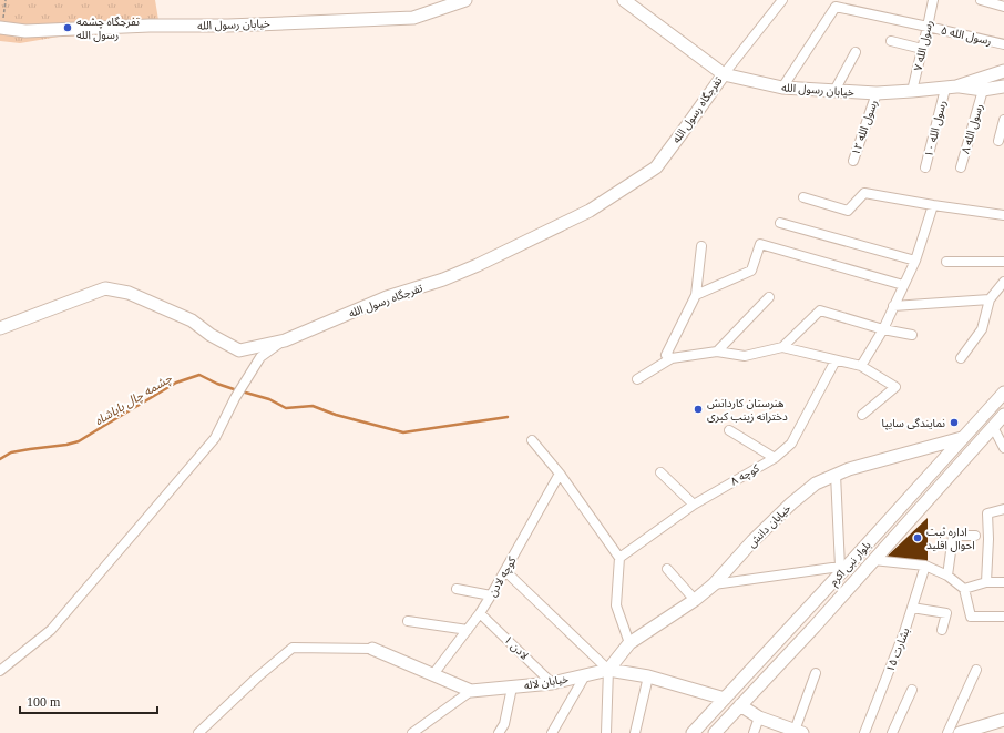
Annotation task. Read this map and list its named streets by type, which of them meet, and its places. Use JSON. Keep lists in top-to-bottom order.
{
  "streets": {
    "street": [
      "خیابان رسول الله",
      "رسول الله ۵",
      "رسول الله ۷",
      "تفرجگاه رسول الله",
      "رسول الله ۱۲",
      "رسول الله ۱۰",
      "رسول الله ۸",
      "کوچه ۸",
      "خیابان دانش",
      "بلوار نبی اکرم",
      "کوچه لادن",
      "لادن ۱",
      "بشارت ۱۵",
      "خیابان لاله"
    ]
  },
  "crossings": [
    ["خیابان رسول الله", "رسول الله ۵"],
    ["خیابان رسول الله", "رسول الله ۷"],
    ["خیابان رسول الله", "تفرجگاه رسول الله"],
    ["خیابان رسول الله", "رسول الله ۱۲"],
    ["خیابان رسول الله", "رسول الله ۱۰"],
    ["خیابان رسول الله", "رسول الله ۸"],
    ["رسول الله ۵", "رسول الله ۷"],
    ["خیابان دانش", "بلوار نبی اکرم"],
    ["خیابان دانش", "خیابان لاله"],
    ["بلوار نبی اکرم", "خیابان لاله"],
    ["کوچه لادن", "لادن ۱"],
    ["کوچه لادن", "خیابان لاله"],
    ["لادن ۱", "خیابان لاله"]
  ],
  "water": ["چشمه چال باباشاه"],
  "places": [
    "تفرجگاه چشمه رسول الله",
    "هنرستان کاردانش دخترانه زینب کبری",
    "نمایندگی سایپا",
    "اداره ثبت احوال اقلید"
  ],
  "scale_bar": "100 m"
}
